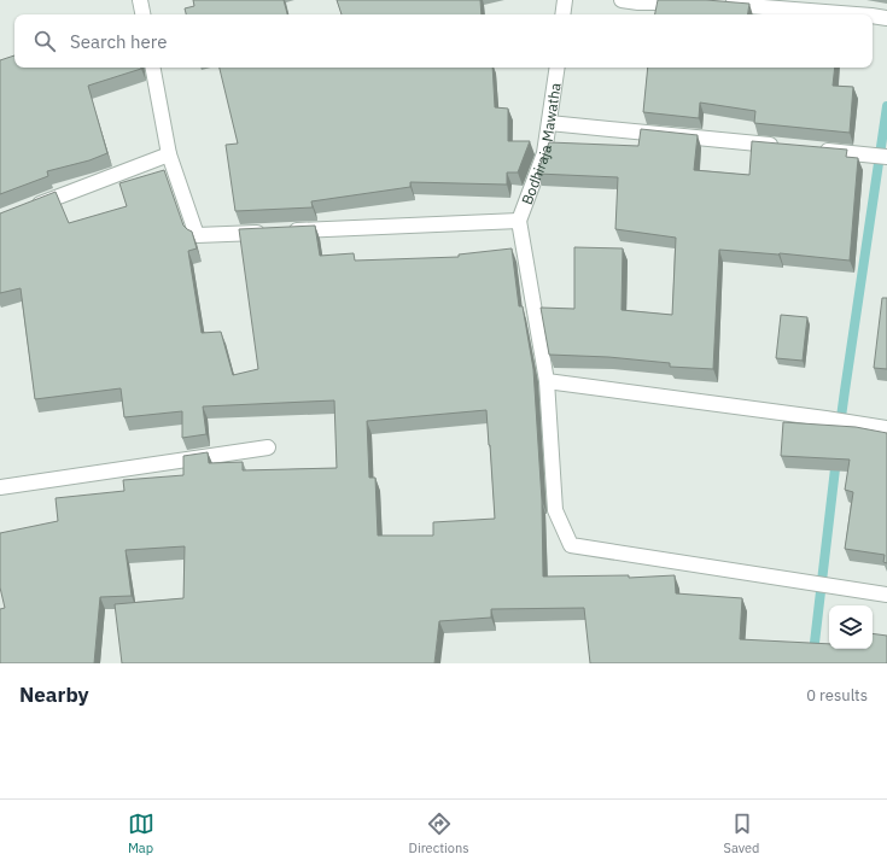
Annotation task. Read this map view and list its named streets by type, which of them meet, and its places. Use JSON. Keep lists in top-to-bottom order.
{
  "streets": {
    "street": ["Bodhiraja Mawatha"]
  },
  "page": {
    "search": "Search here",
    "heading": ["Nearby", "0 results"],
    "nav": ["Map", "Directions", "Saved"]
  }
}
